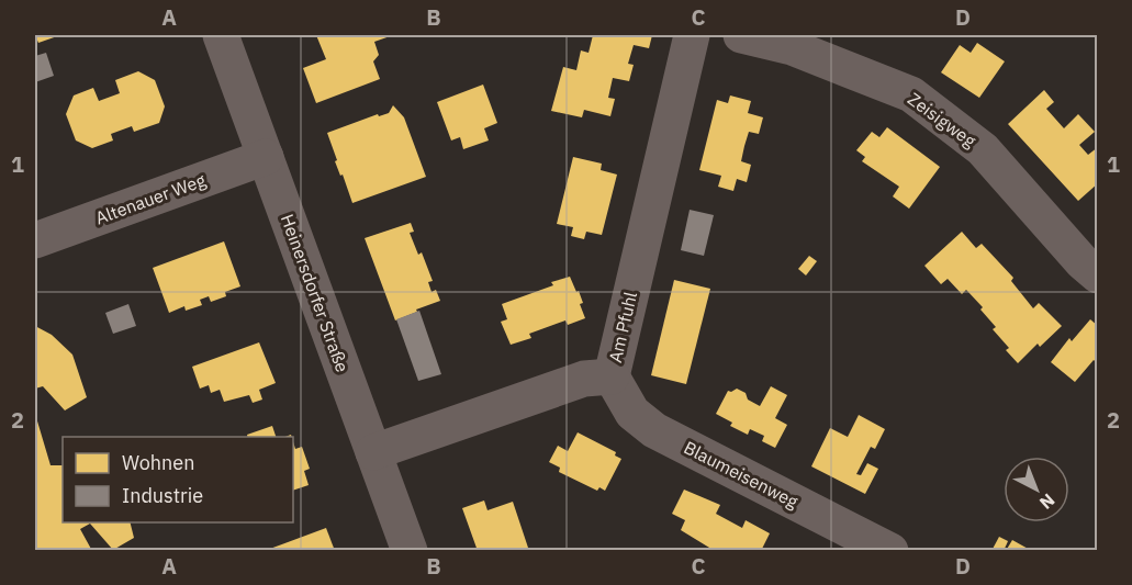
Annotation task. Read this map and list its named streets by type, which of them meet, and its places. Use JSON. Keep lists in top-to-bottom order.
{
  "streets": {
    "street": [
      "Zeisigweg",
      "Altenauer Weg",
      "Heinersdorfer Straße",
      "Am Pfuhl",
      "Blaumeisenweg"
    ]
  },
  "crossings": [
    ["Altenauer Weg", "Heinersdorfer Straße"],
    ["Heinersdorfer Straße", "Am Pfuhl"],
    ["Am Pfuhl", "Blaumeisenweg"]
  ],
  "legend": ["Wohnen", "Industrie"],
  "north": "bottom right",
  "grid": {
    "columns": [
      "A",
      "B",
      "C",
      "D"
    ],
    "rows": ["1", "2"]
  }
}
